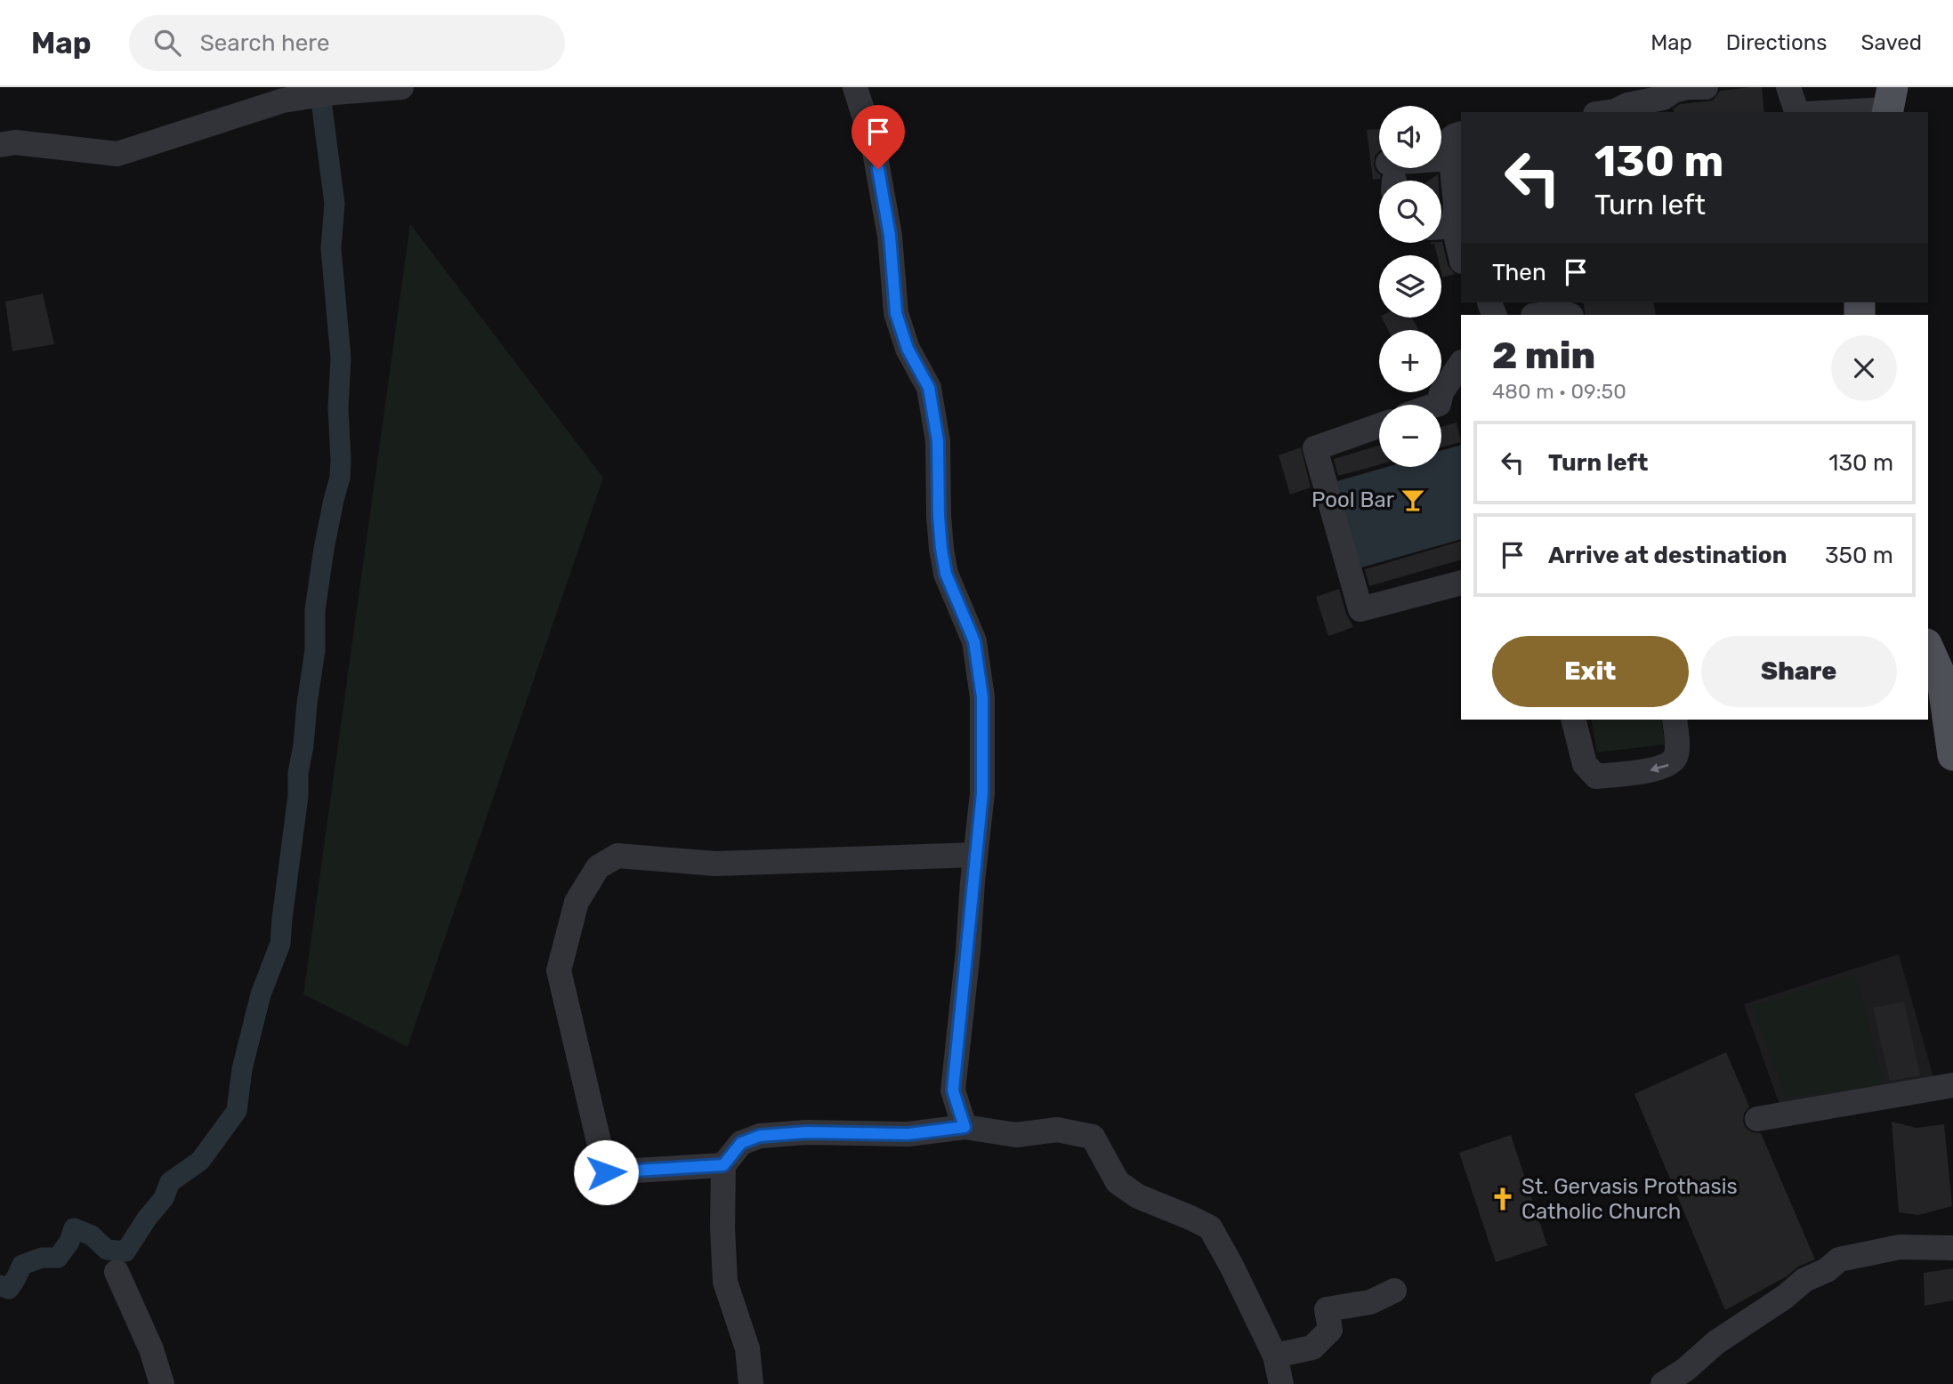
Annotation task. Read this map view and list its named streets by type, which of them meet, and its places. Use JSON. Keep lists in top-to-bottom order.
{
  "places": {
    "bar": ["Pool Bar"],
    "church": ["St. Gervasis Prothasis Catholic Church"]
  },
  "page": {
    "header": "Map",
    "search": "Search here",
    "nav": ["Map", "Directions", "Saved"],
    "map_buttons": ["+", "−"],
    "turn": ["130 m", "Turn left"],
    "then": "Then",
    "heading": ["2 min", "480 m · 09:50"],
    "list": [
      {
        "name": "Turn left",
        "value": "130 m"
      },
      {
        "name": "Arrive at destination",
        "value": "350 m"
      }
    ],
    "buttons": ["Exit", "Share"]
  }
}
